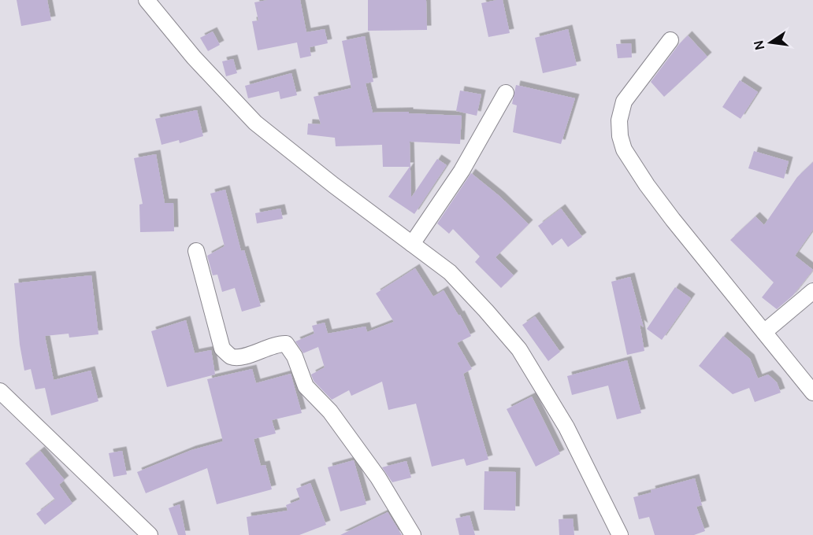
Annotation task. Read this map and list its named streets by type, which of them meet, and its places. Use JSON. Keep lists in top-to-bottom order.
{
  "north": "left"
}
